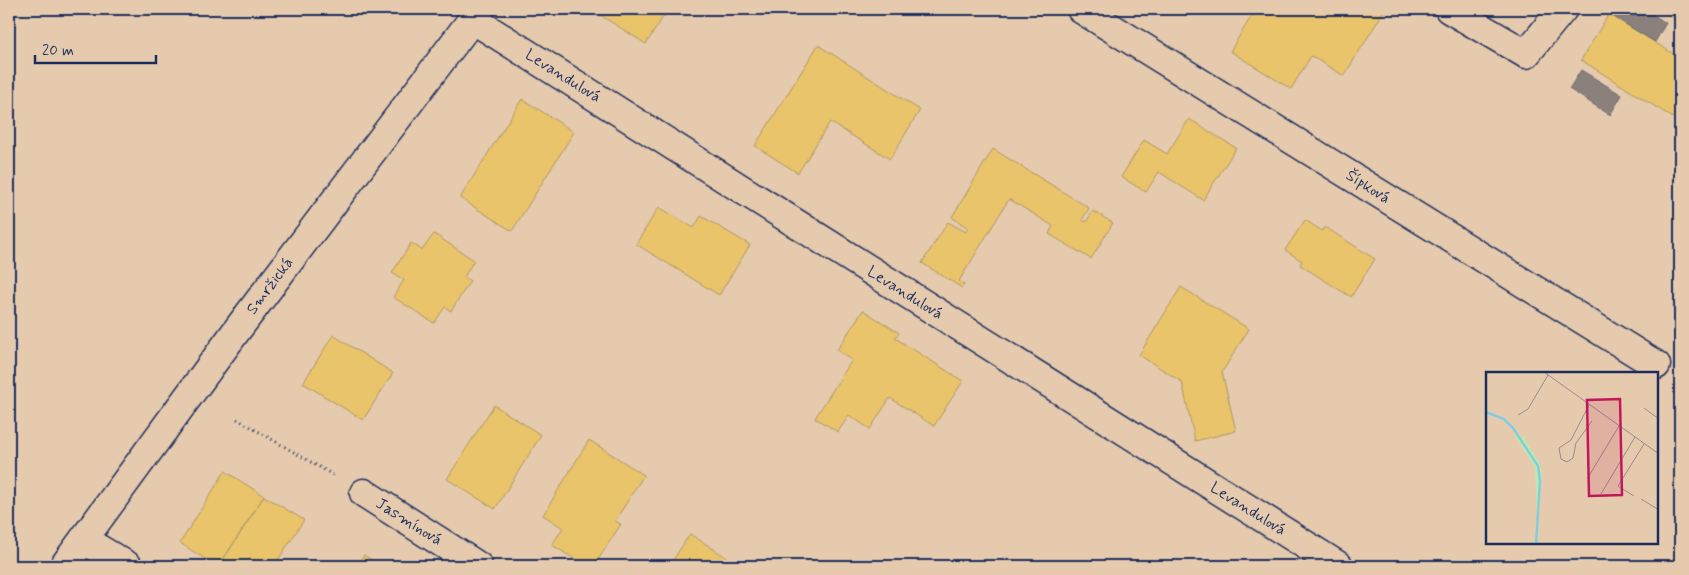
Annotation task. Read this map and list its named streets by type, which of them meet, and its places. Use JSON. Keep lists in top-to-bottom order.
{
  "streets": {
    "street": [
      "Levandulová",
      "Šípková",
      "Smržická",
      "Jasmínová"
    ]
  },
  "crossings": [
    ["Levandulová", "Smržická"]
  ],
  "scale_bar": "20 m"
}
